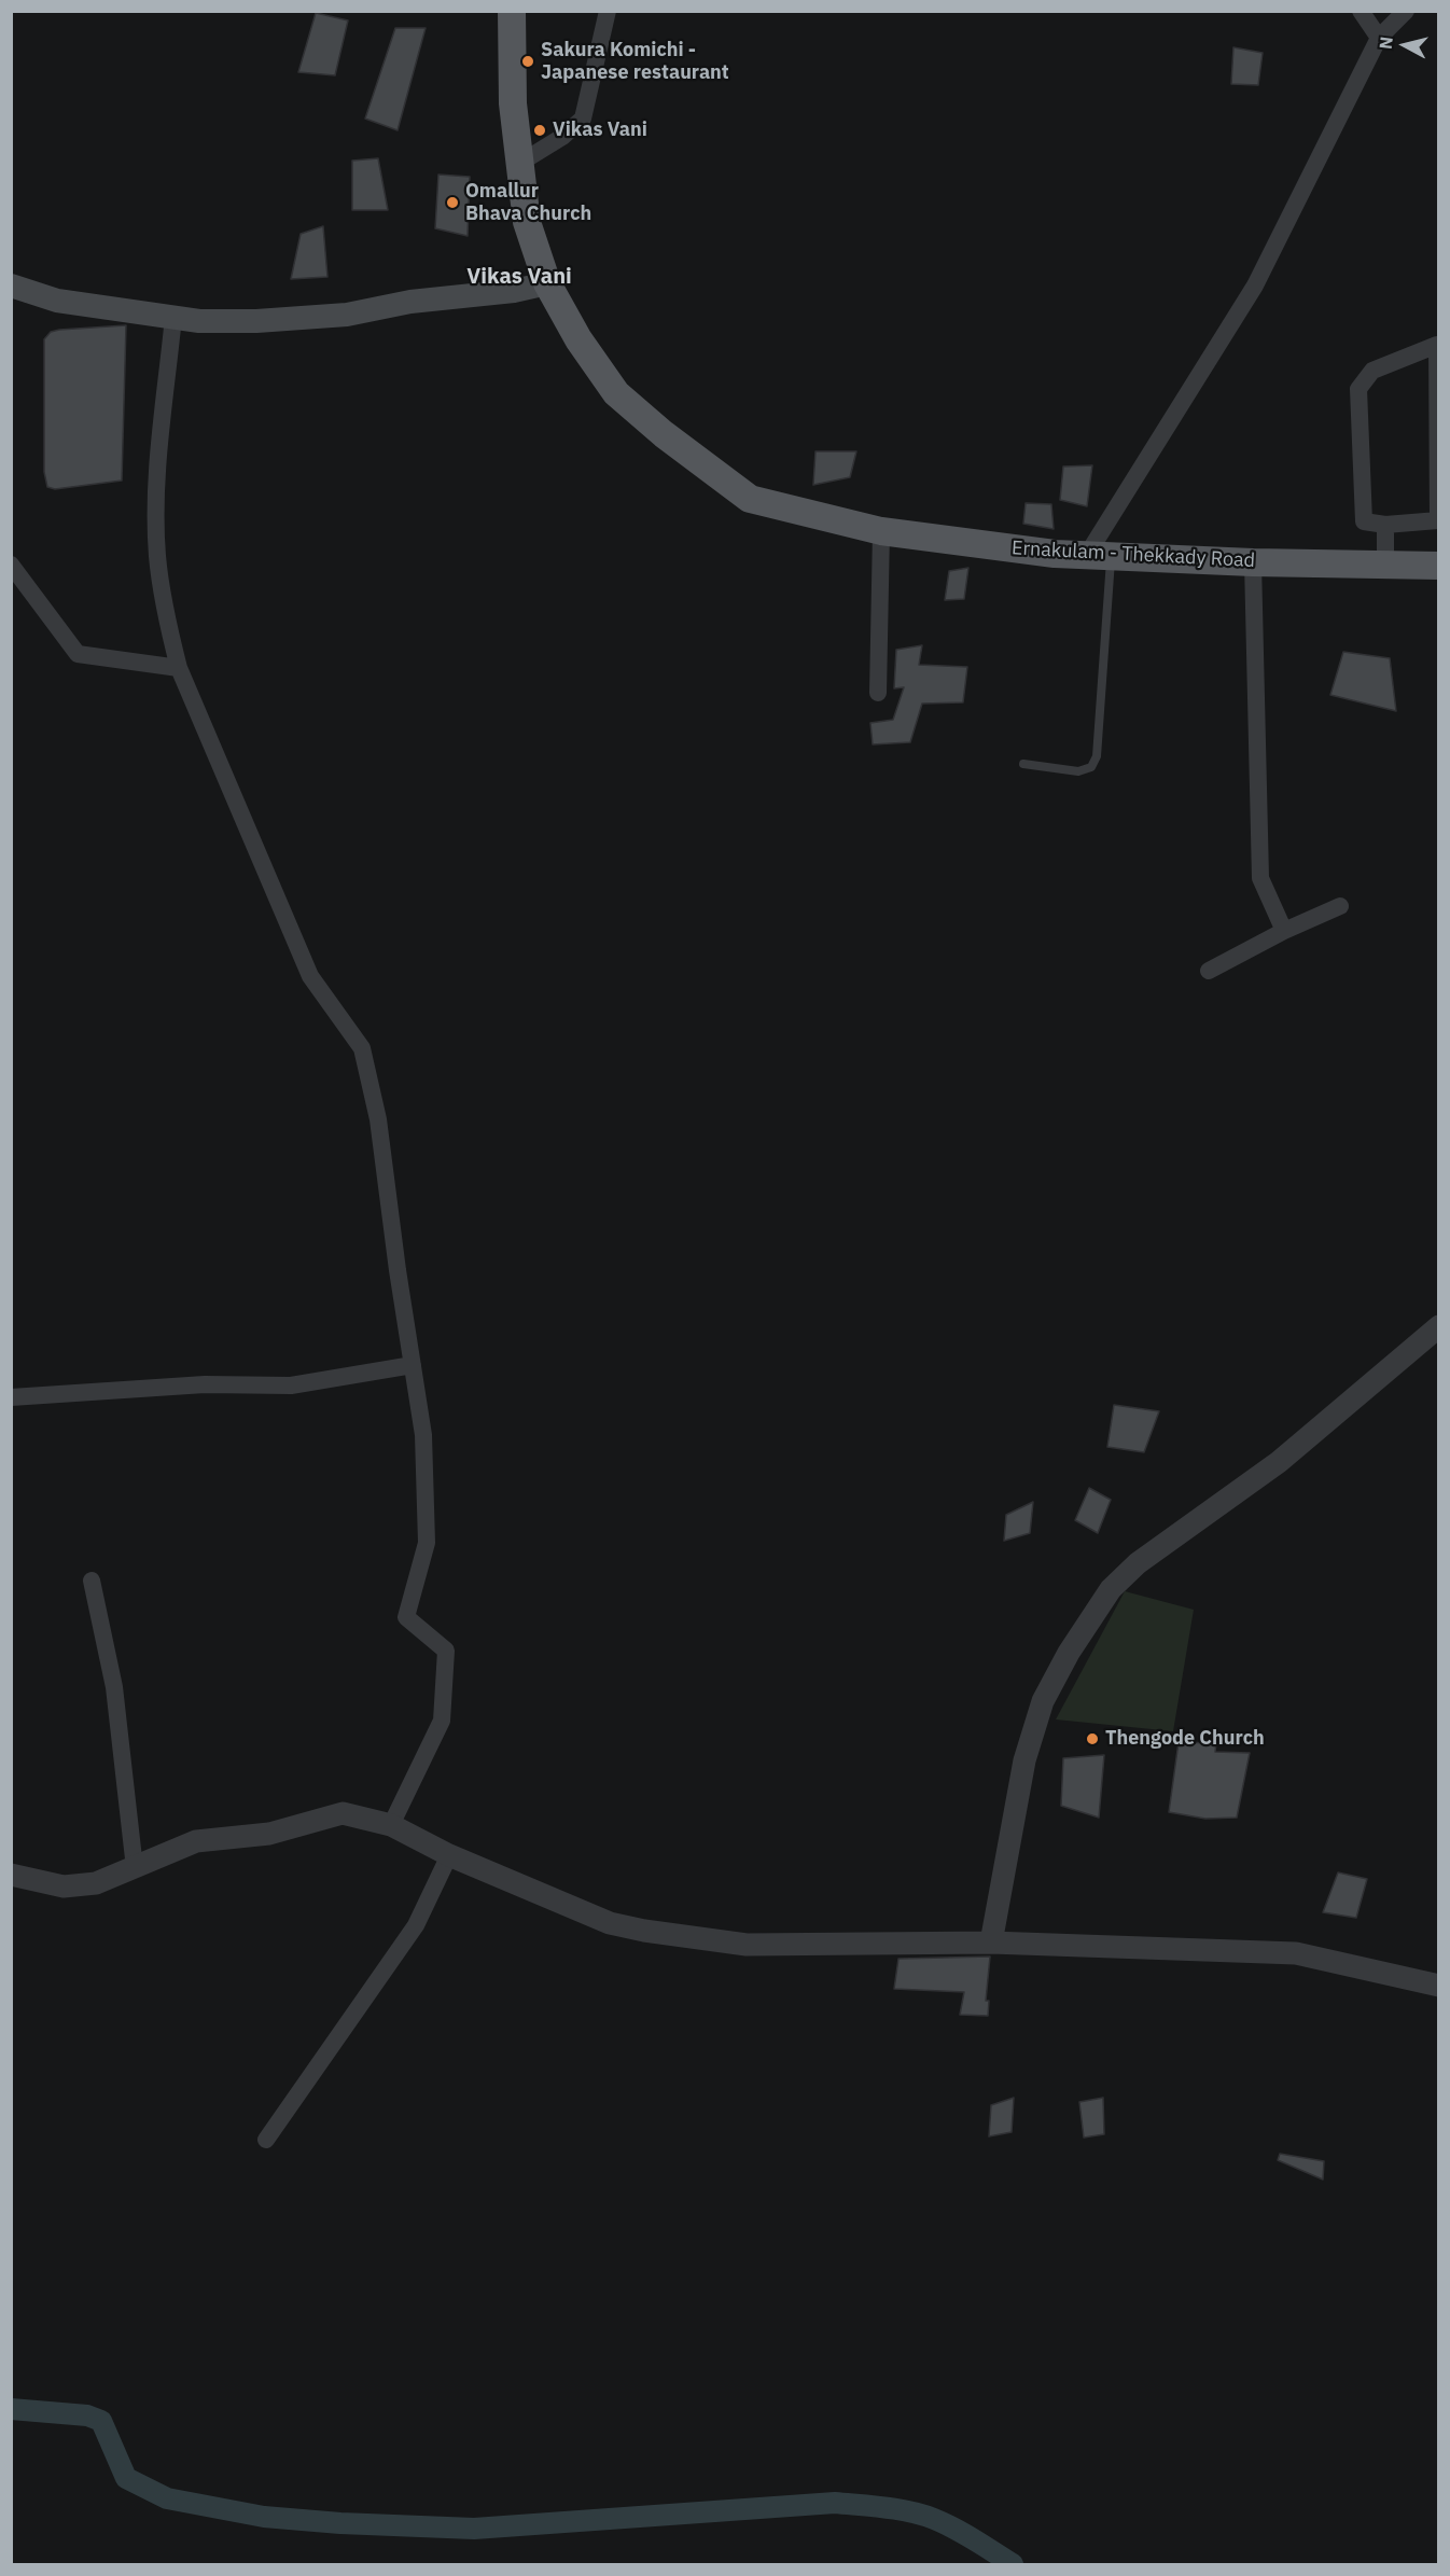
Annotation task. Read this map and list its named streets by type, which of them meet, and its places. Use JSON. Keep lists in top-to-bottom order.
{
  "streets": {
    "main road": ["Ernakulam - Thekkady Road"]
  },
  "districts": ["Vikas Vani"],
  "places": [
    "Sakura Komichi - Japanese restaurant",
    "Vikas Vani",
    "Omallur Bhava Church",
    "Thengode Church"
  ],
  "north": "left"
}
